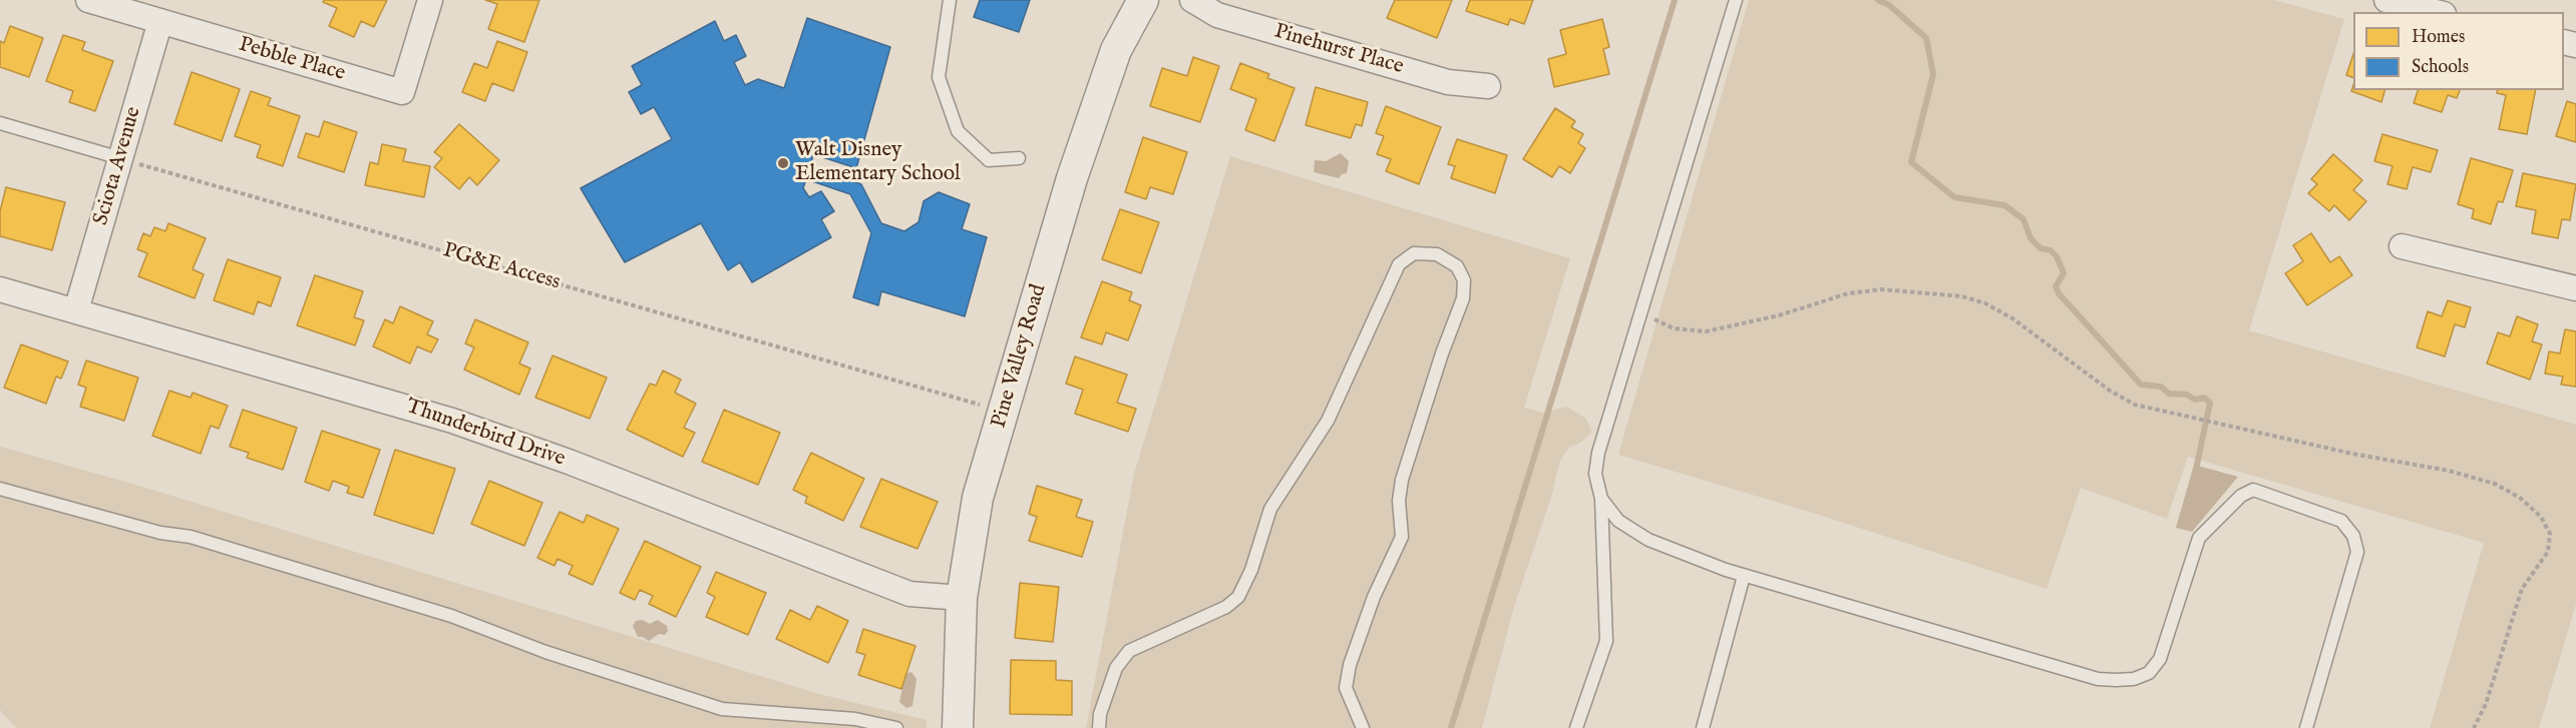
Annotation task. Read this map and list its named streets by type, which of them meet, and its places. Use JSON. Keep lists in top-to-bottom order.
{
  "streets": {
    "street": [
      "Pinehurst Place",
      "Pebble Place",
      "Sciota Avenue",
      "Pine Valley Road",
      "Thunderbird Drive"
    ],
    "path": ["PG&E Access"]
  },
  "crossings": [
    ["Pebble Place", "Sciota Avenue"],
    ["Sciota Avenue", "PG&E Access"],
    ["Sciota Avenue", "Thunderbird Drive"],
    ["PG&E Access", "Pine Valley Road"],
    ["Pine Valley Road", "Thunderbird Drive"]
  ],
  "places": ["Walt Disney Elementary School"],
  "legend": ["Homes", "Schools"]
}
